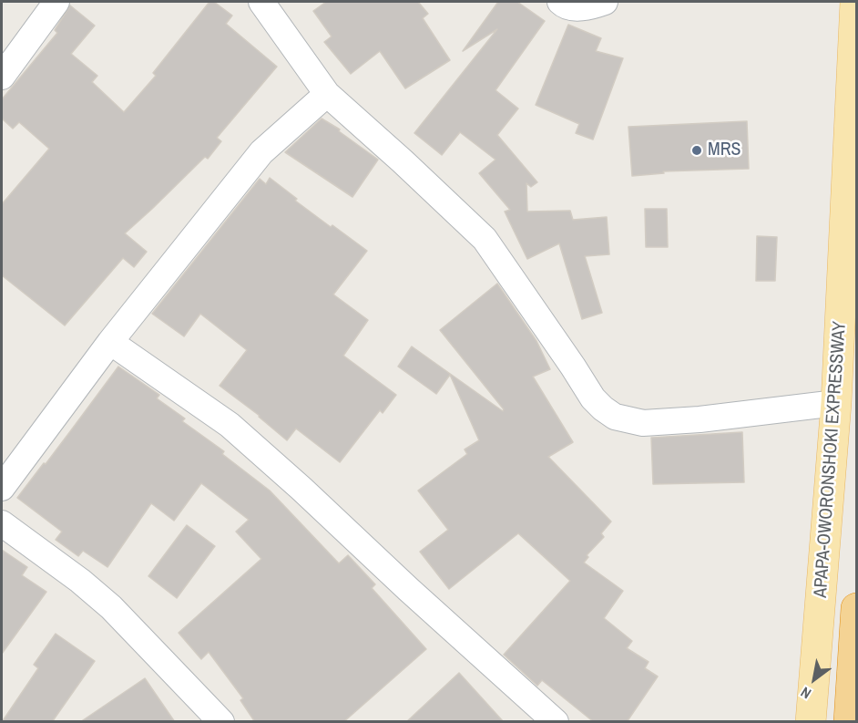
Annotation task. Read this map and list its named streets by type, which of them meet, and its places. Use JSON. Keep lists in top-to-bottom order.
{
  "streets": {
    "highway": ["APAPA-OWORONSHOKI EXPRESSWAY"]
  },
  "places": ["MRS"],
  "north": "bottom left"
}
